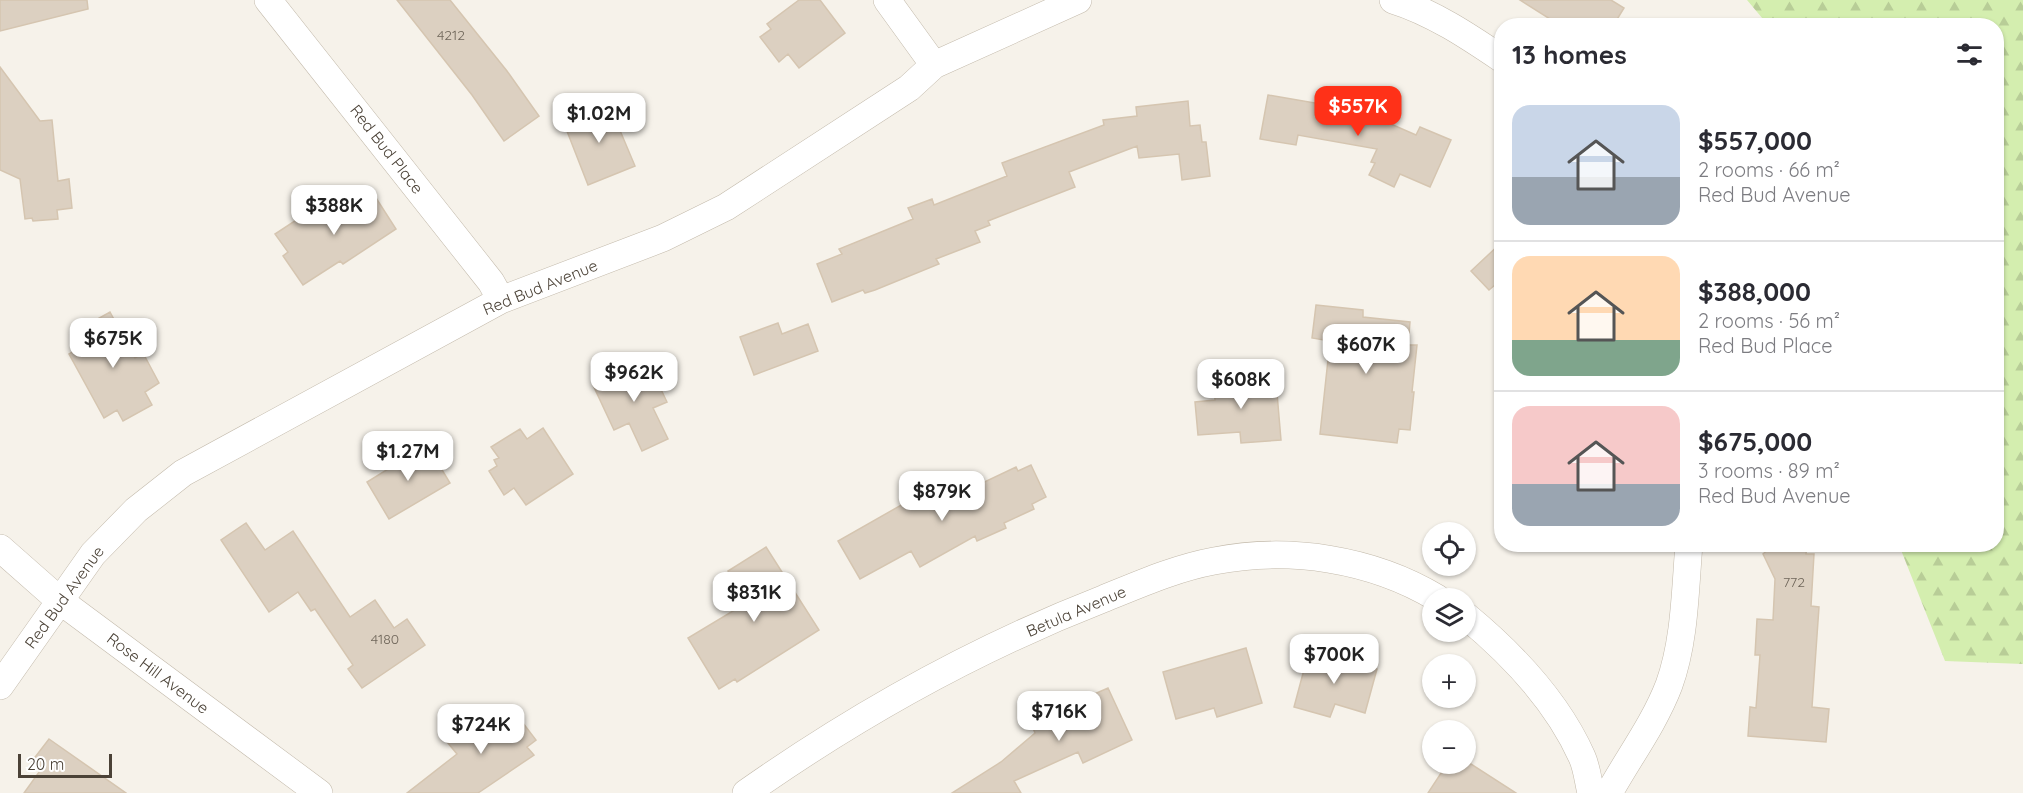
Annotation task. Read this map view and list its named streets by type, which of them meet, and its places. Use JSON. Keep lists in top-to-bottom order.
{
  "streets": {
    "street": [
      "Red Bud Place",
      "Red Bud Avenue",
      "Betula Avenue",
      "Rose Hill Avenue"
    ]
  },
  "crossings": [
    ["Red Bud Place", "Red Bud Avenue"],
    ["Red Bud Avenue", "Rose Hill Avenue"]
  ],
  "house_numbers": ["4212", "772", "4180"],
  "scale_bar": "20 m",
  "page": {
    "heading": "13 homes",
    "price": [
      "$557K",
      "$1.02M",
      "$388K",
      "$675K",
      "$607K",
      "$962K",
      "$608K",
      "$1.27M",
      "$879K",
      "$831K",
      "$700K",
      "$716K",
      "$724K"
    ],
    "list": [
      {
        "name": "$557,000",
        "note": "2 rooms · 66 m² · Red Bud Avenue"
      },
      {
        "name": "$388,000",
        "note": "2 rooms · 56 m² · Red Bud Place"
      },
      {
        "name": "$675,000",
        "note": "3 rooms · 89 m² · Red Bud Avenue"
      }
    ],
    "map_buttons": ["+", "−"],
    "scale": "20 m"
  }
}
